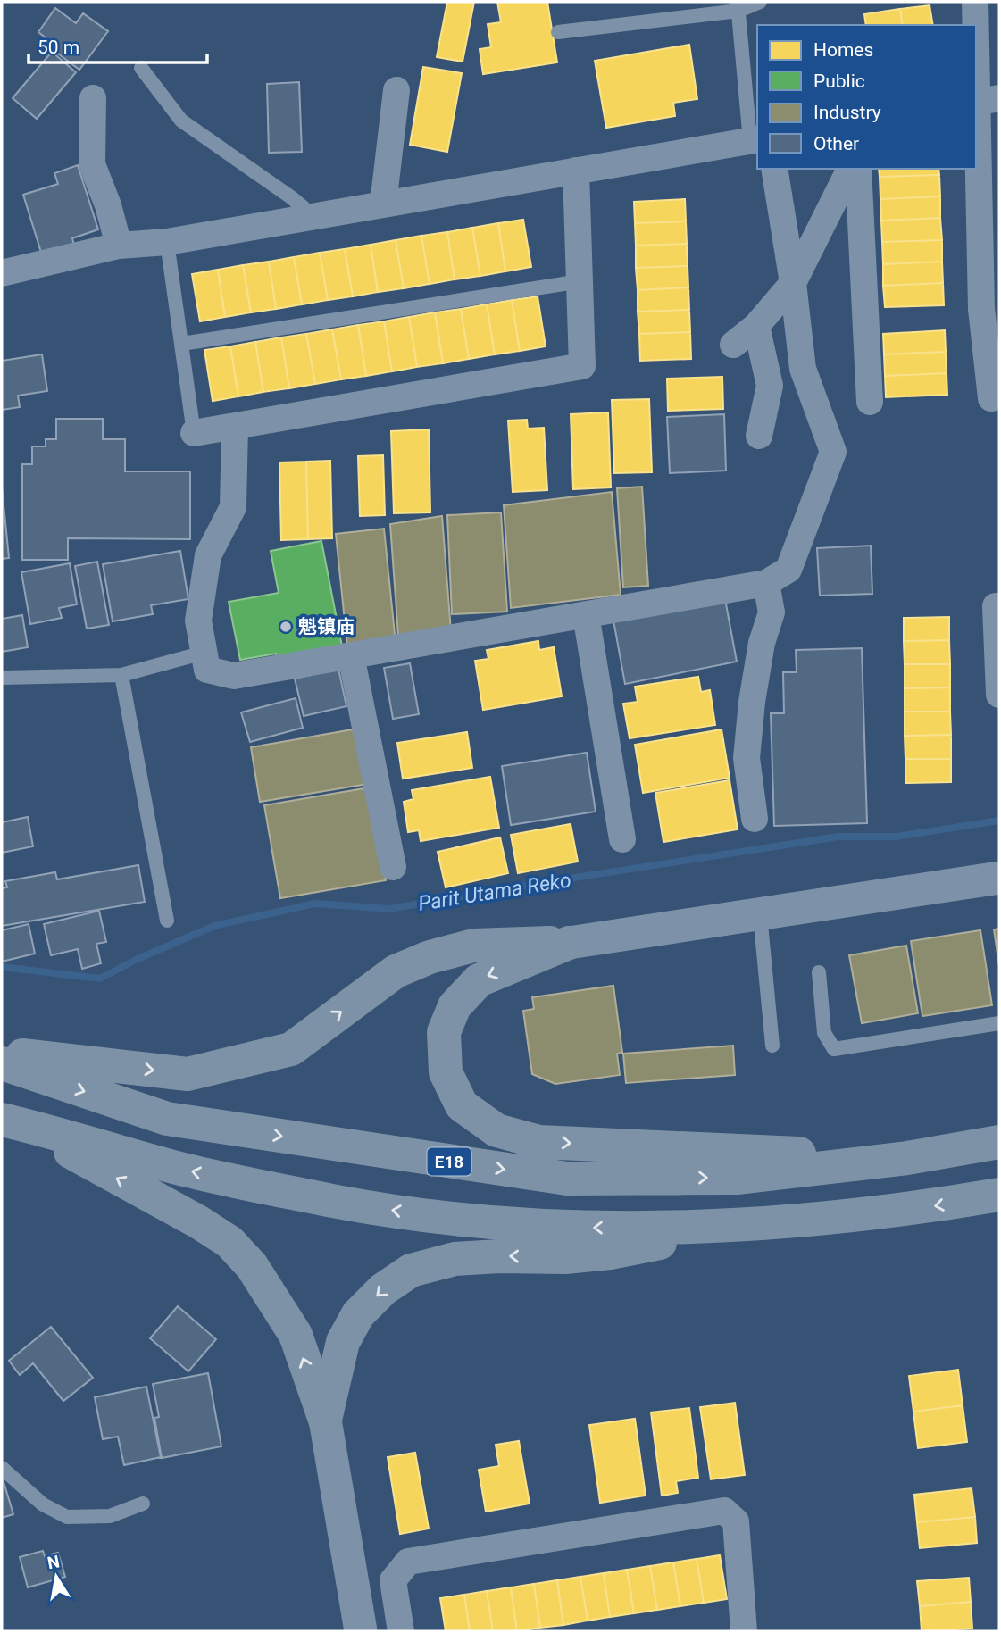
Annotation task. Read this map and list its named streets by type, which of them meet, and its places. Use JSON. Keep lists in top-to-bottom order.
{
  "streets": {
    "highway": ["E18"]
  },
  "water": ["Parit Utama Reko"],
  "places": ["魁镇庙"],
  "legend": [
    "Homes",
    "Public",
    "Industry",
    "Other"
  ],
  "scale_bar": "50 m",
  "north": "top"
}
